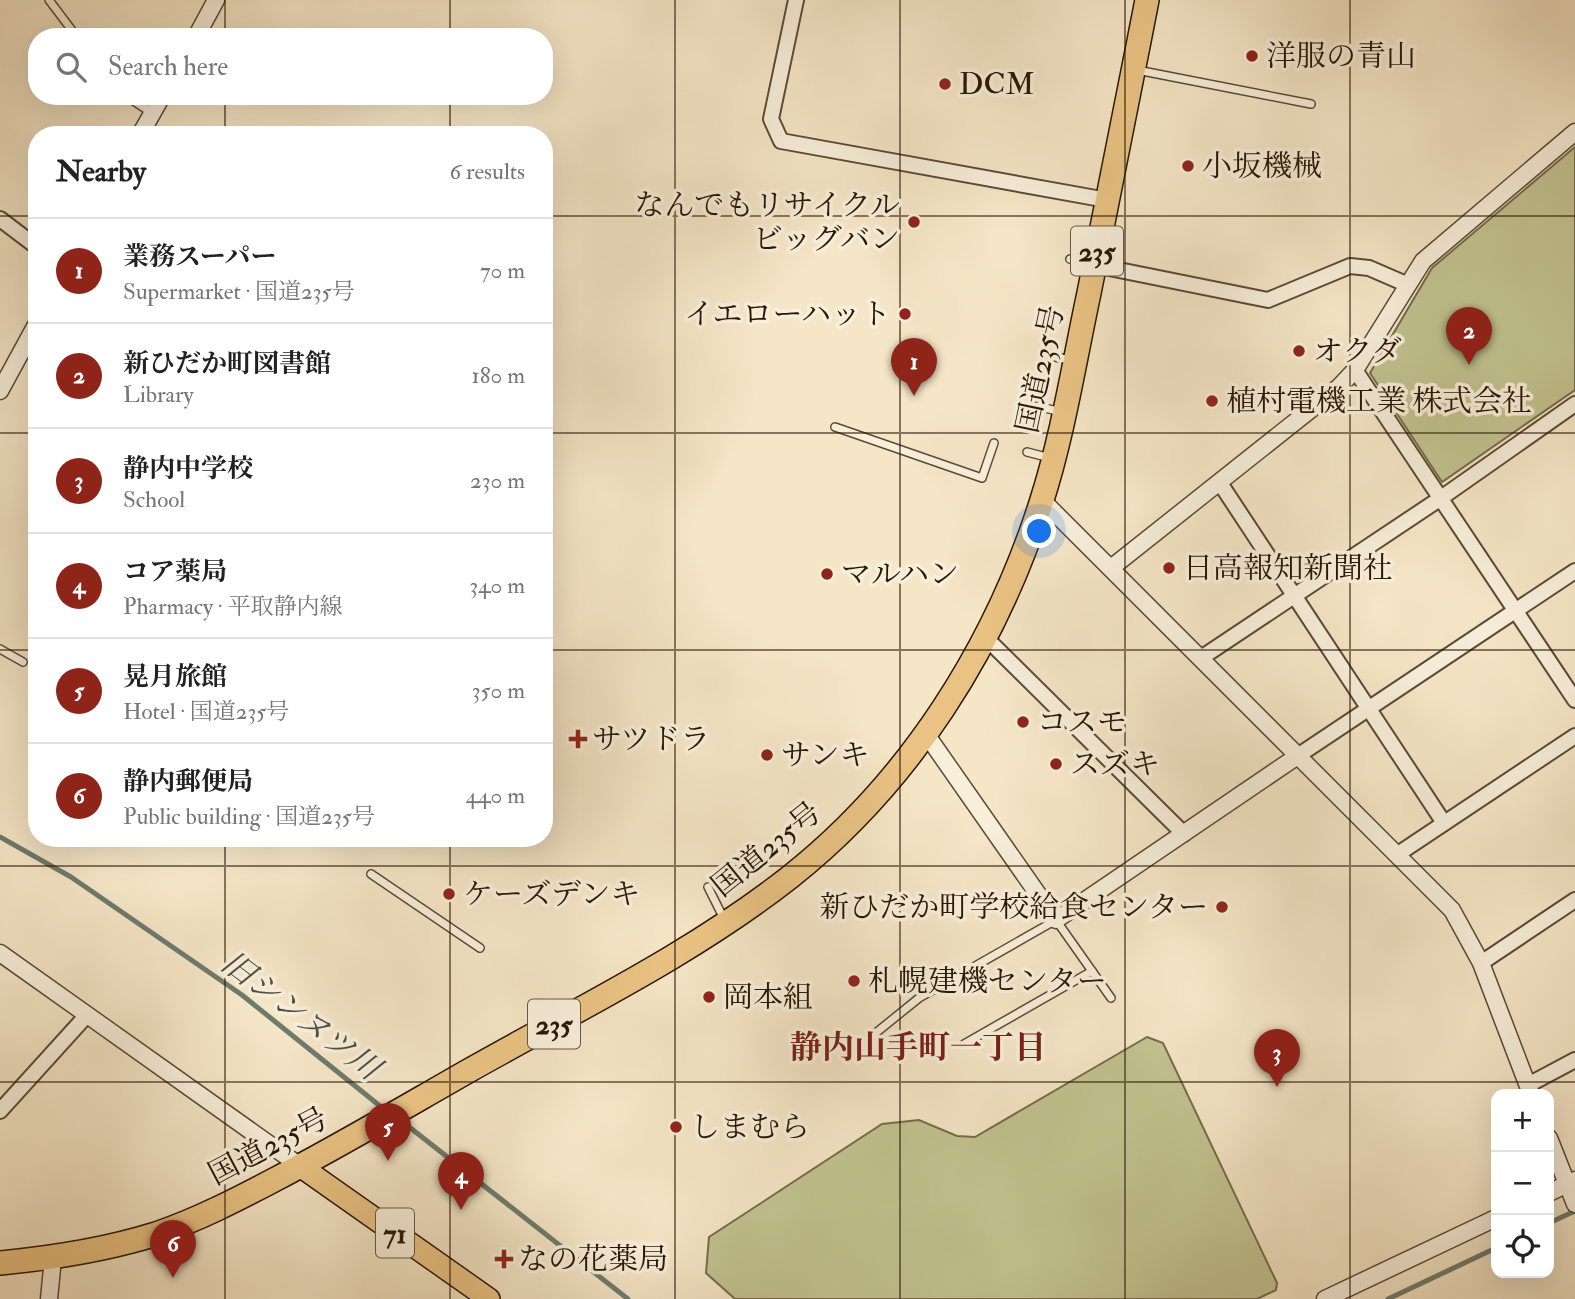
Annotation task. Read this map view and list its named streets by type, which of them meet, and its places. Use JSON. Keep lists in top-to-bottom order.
{
  "streets": {
    "highway": ["235", "国道235号"],
    "main road": ["71"]
  },
  "crossings": [
    ["国道235号", "71"]
  ],
  "districts": ["静内山手町一丁目"],
  "water": ["旧シンヌツ川"],
  "places": {
    "other": [
      "洋服の青山",
      "DCM",
      "小坂機械",
      "なんでもリサイクル ビッグバン",
      "イエローハット",
      "オクダ",
      "植村電機工業 株式会社",
      "日高報知新聞社",
      "マルハン",
      "コスモ",
      "サンキ",
      "スズキ",
      "ケーズデンキ",
      "新ひだか町学校給食センター",
      "札幌建機センター",
      "岡本組",
      "しまむら"
    ],
    "health": ["サツドラ", "なの花薬局"]
  },
  "page": {
    "search": "Search here",
    "heading": ["Nearby", "6 results"],
    "list": [
      {
        "mark": "1",
        "name": "業務スーパー",
        "note": "Supermarket · 国道235号",
        "value": "70 m"
      },
      {
        "mark": "2",
        "name": "新ひだか町図書館",
        "note": "Library",
        "value": "180 m"
      },
      {
        "mark": "3",
        "name": "静内中学校",
        "note": "School",
        "value": "230 m"
      },
      {
        "mark": "4",
        "name": "コア薬局",
        "note": "Pharmacy · 平取静内線",
        "value": "340 m"
      },
      {
        "mark": "5",
        "name": "晃月旅館",
        "note": "Hotel · 国道235号",
        "value": "350 m"
      },
      {
        "mark": "6",
        "name": "静内郵便局",
        "note": "Public building · 国道235号",
        "value": "440 m"
      }
    ],
    "pins": [
      "2",
      "1",
      "3",
      "5",
      "4",
      "6"
    ],
    "map_buttons": ["+", "−"]
  }
}
